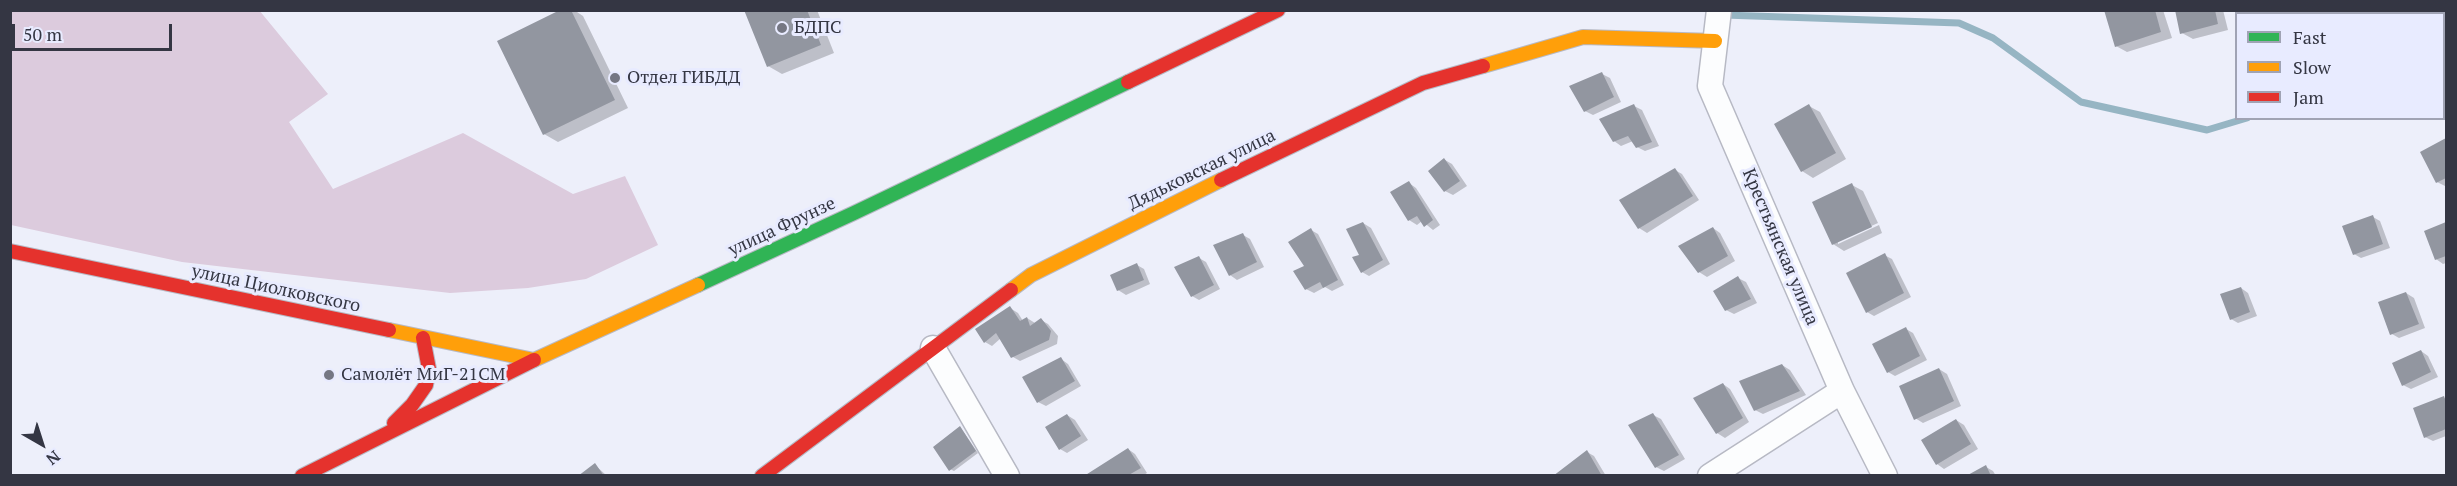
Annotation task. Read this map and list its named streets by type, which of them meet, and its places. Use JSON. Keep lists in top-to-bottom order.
{
  "streets": {
    "main road": ["Дядьковская улица", "улица Фрунзе", "улица Циолковского"],
    "street": ["Крестьянская улица"]
  },
  "crossings": [
    ["Дядьковская улица", "Крестьянская улица"],
    ["улица Фрунзе", "улица Циолковского"]
  ],
  "places": ["БДПС", "Отдел ГИБДД", "Самолёт МиГ-21СМ"],
  "legend": ["Fast", "Slow", "Jam"],
  "scale_bar": "50 m",
  "north": "bottom right"
}
